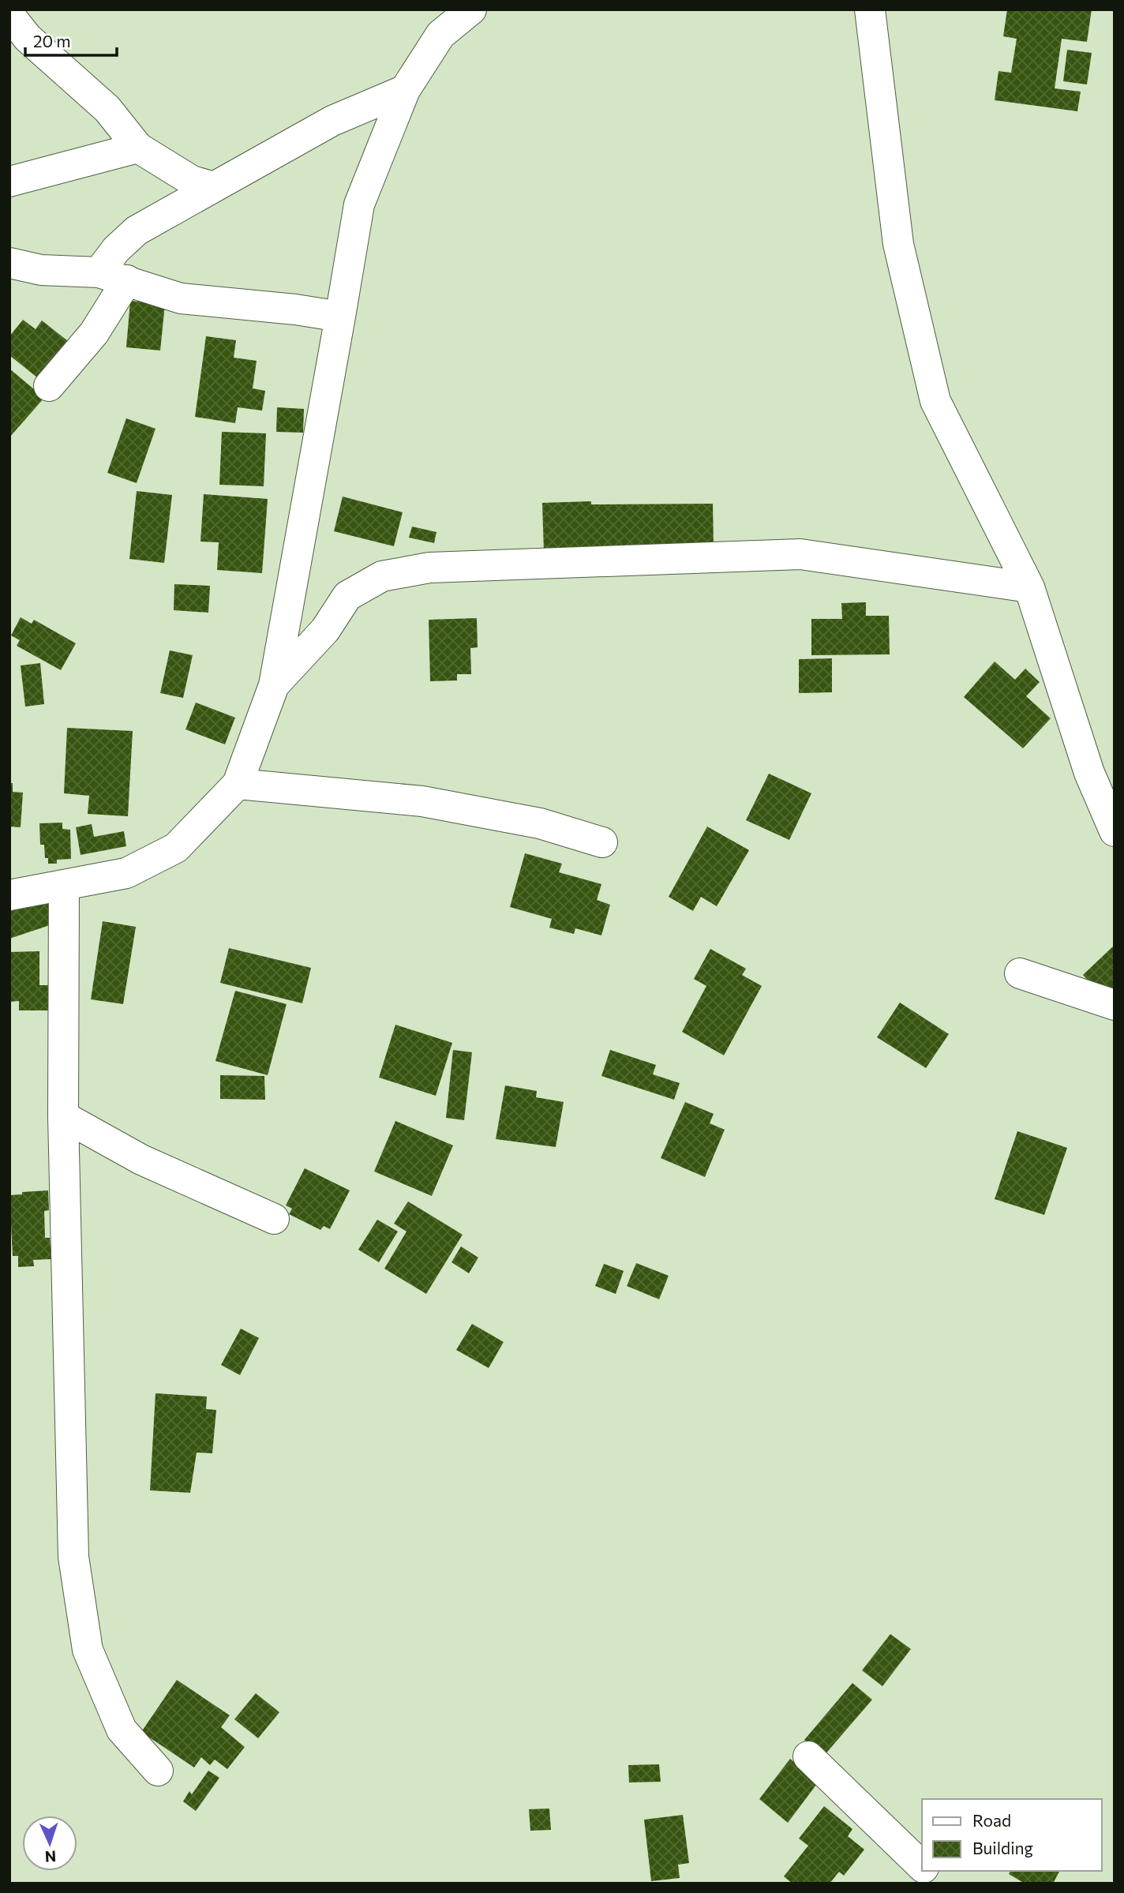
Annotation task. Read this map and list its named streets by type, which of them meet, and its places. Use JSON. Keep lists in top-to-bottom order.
{
  "legend": ["Road", "Building"],
  "scale_bar": "20 m",
  "north": "bottom"
}
